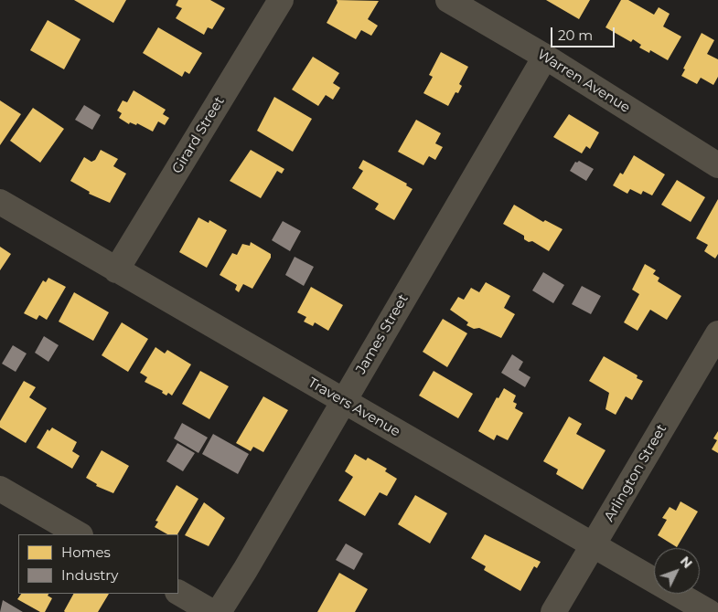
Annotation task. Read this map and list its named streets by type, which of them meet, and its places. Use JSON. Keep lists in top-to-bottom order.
{
  "streets": {
    "street": [
      "Warren Avenue",
      "Girard Street",
      "James Street",
      "Travers Avenue",
      "Arlington Street"
    ]
  },
  "crossings": [
    ["Warren Avenue", "James Street"],
    ["Girard Street", "Travers Avenue"],
    ["James Street", "Travers Avenue"],
    ["Travers Avenue", "Arlington Street"]
  ],
  "legend": ["Homes", "Industry"],
  "scale_bar": "20 m",
  "north": "top right"
}
